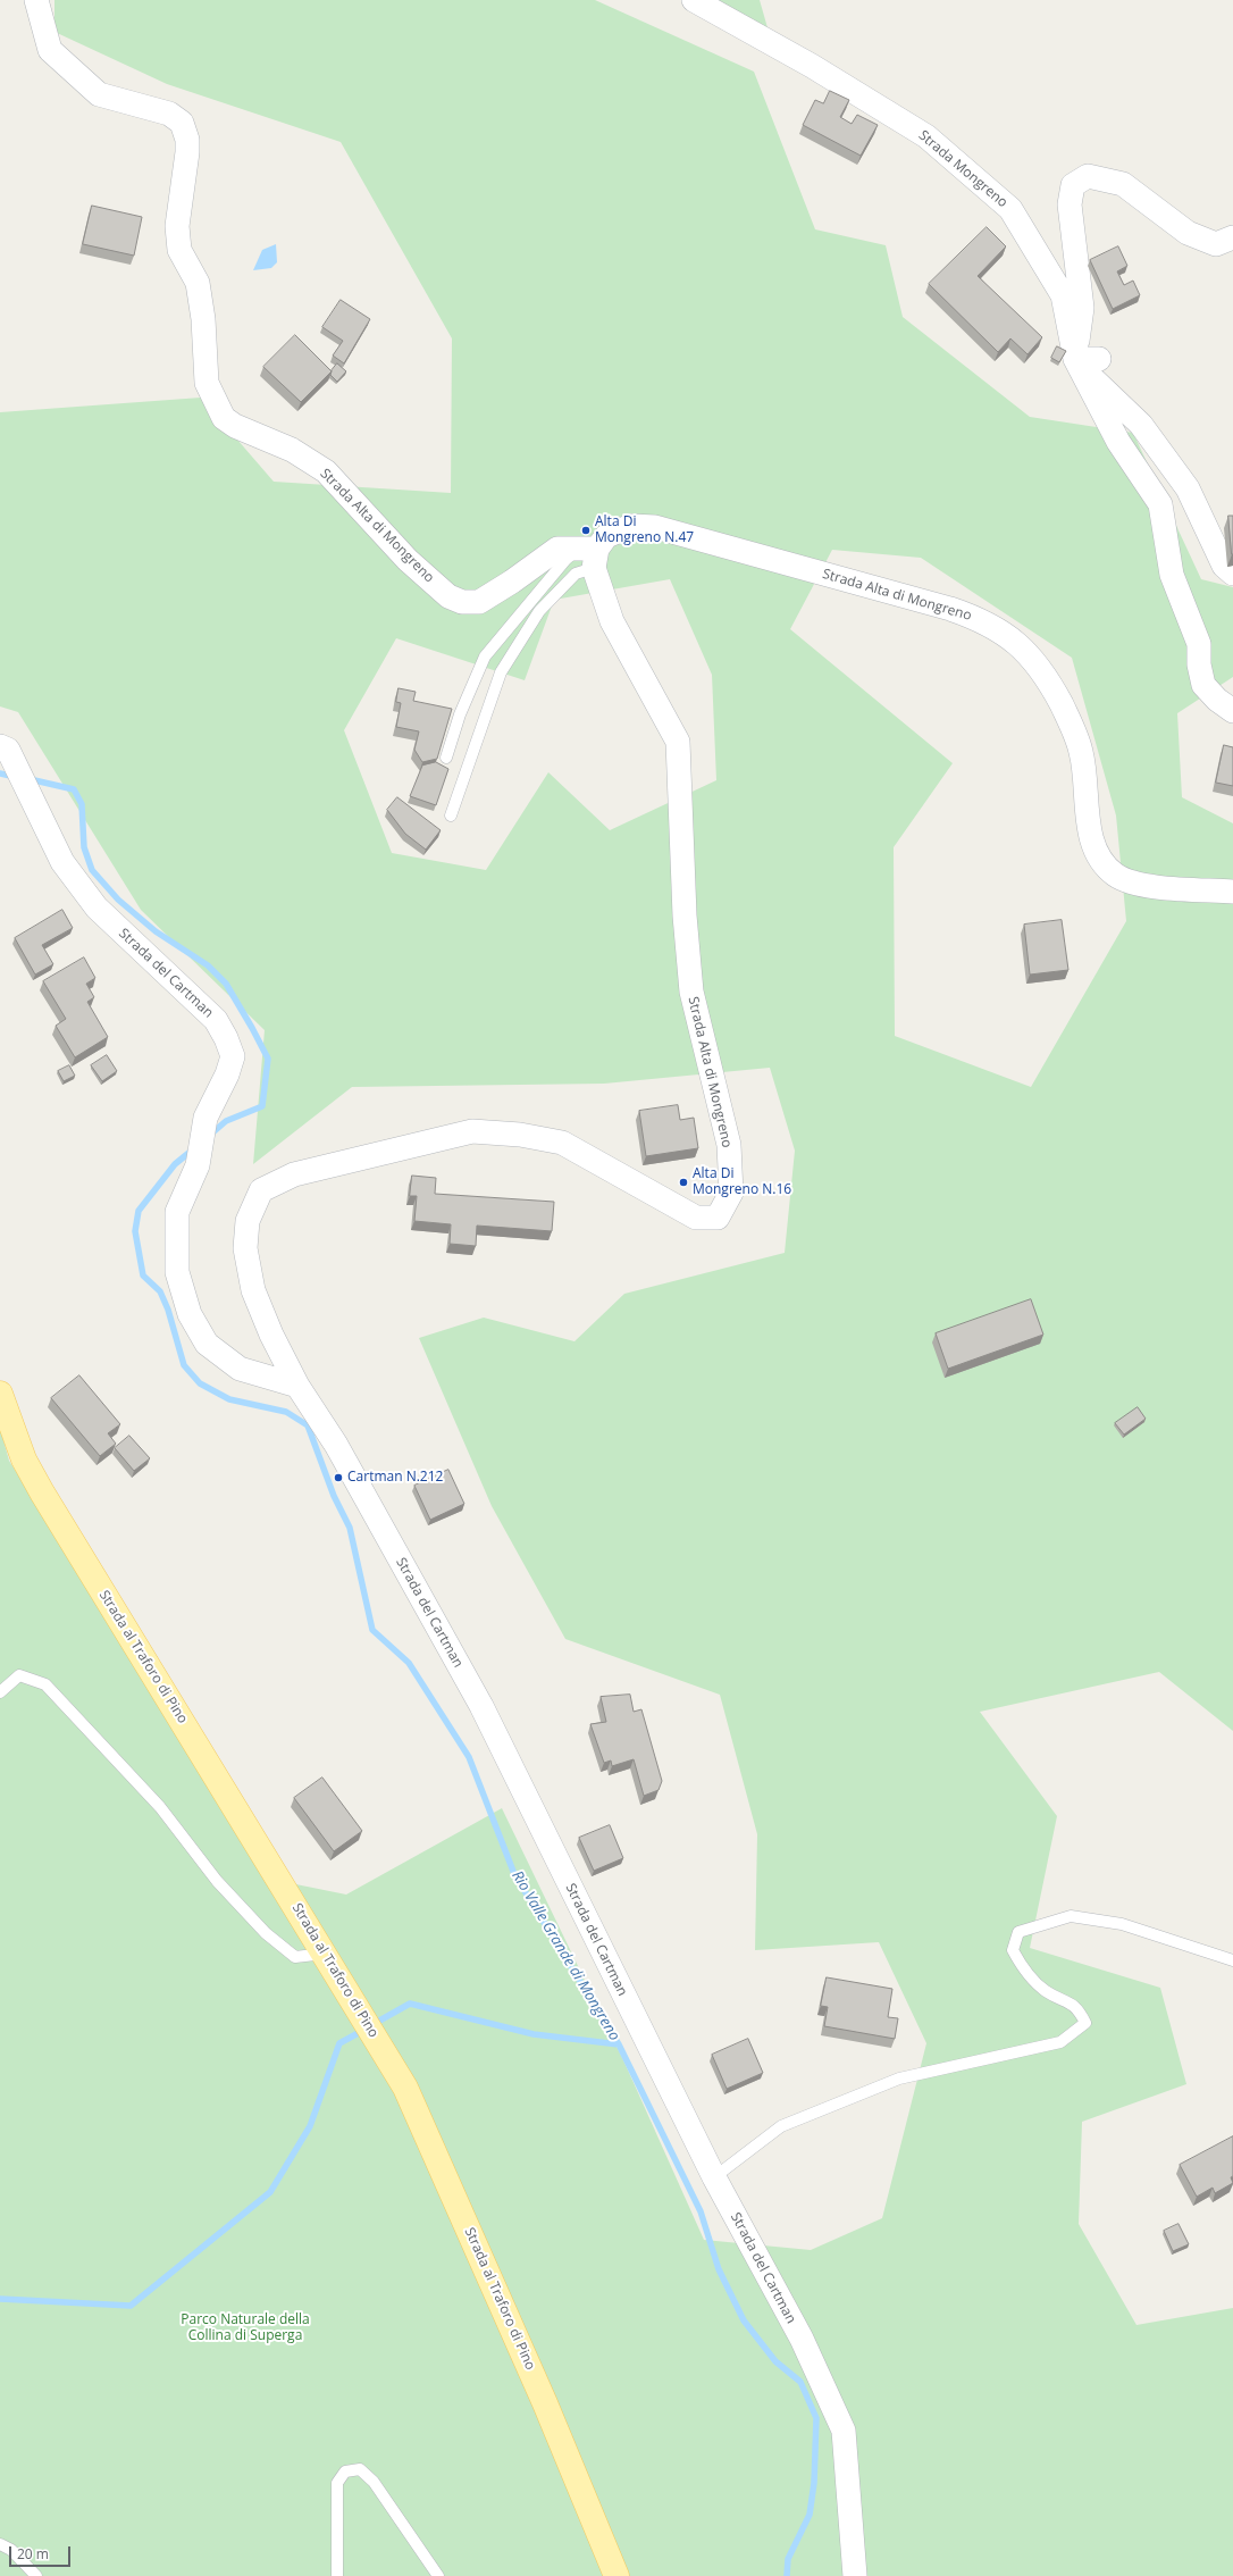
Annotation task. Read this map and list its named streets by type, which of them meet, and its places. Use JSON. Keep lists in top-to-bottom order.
{
  "streets": {
    "main road": ["Strada al Traforo di Pino"],
    "street": ["Strada Mongreno", "Strada Alta di Mongreno", "Strada del Cartman"]
  },
  "crossings": [
    ["Strada Alta di Mongreno", "Strada del Cartman"]
  ],
  "water": ["Rio Valle Grande di Mongreno"],
  "parks": ["Parco Naturale della Collina di Superga"],
  "places": ["Alta Di Mongreno N.47", "Alta Di Mongreno N.16", "Cartman N.212"],
  "scale_bar": "20 m"
}
